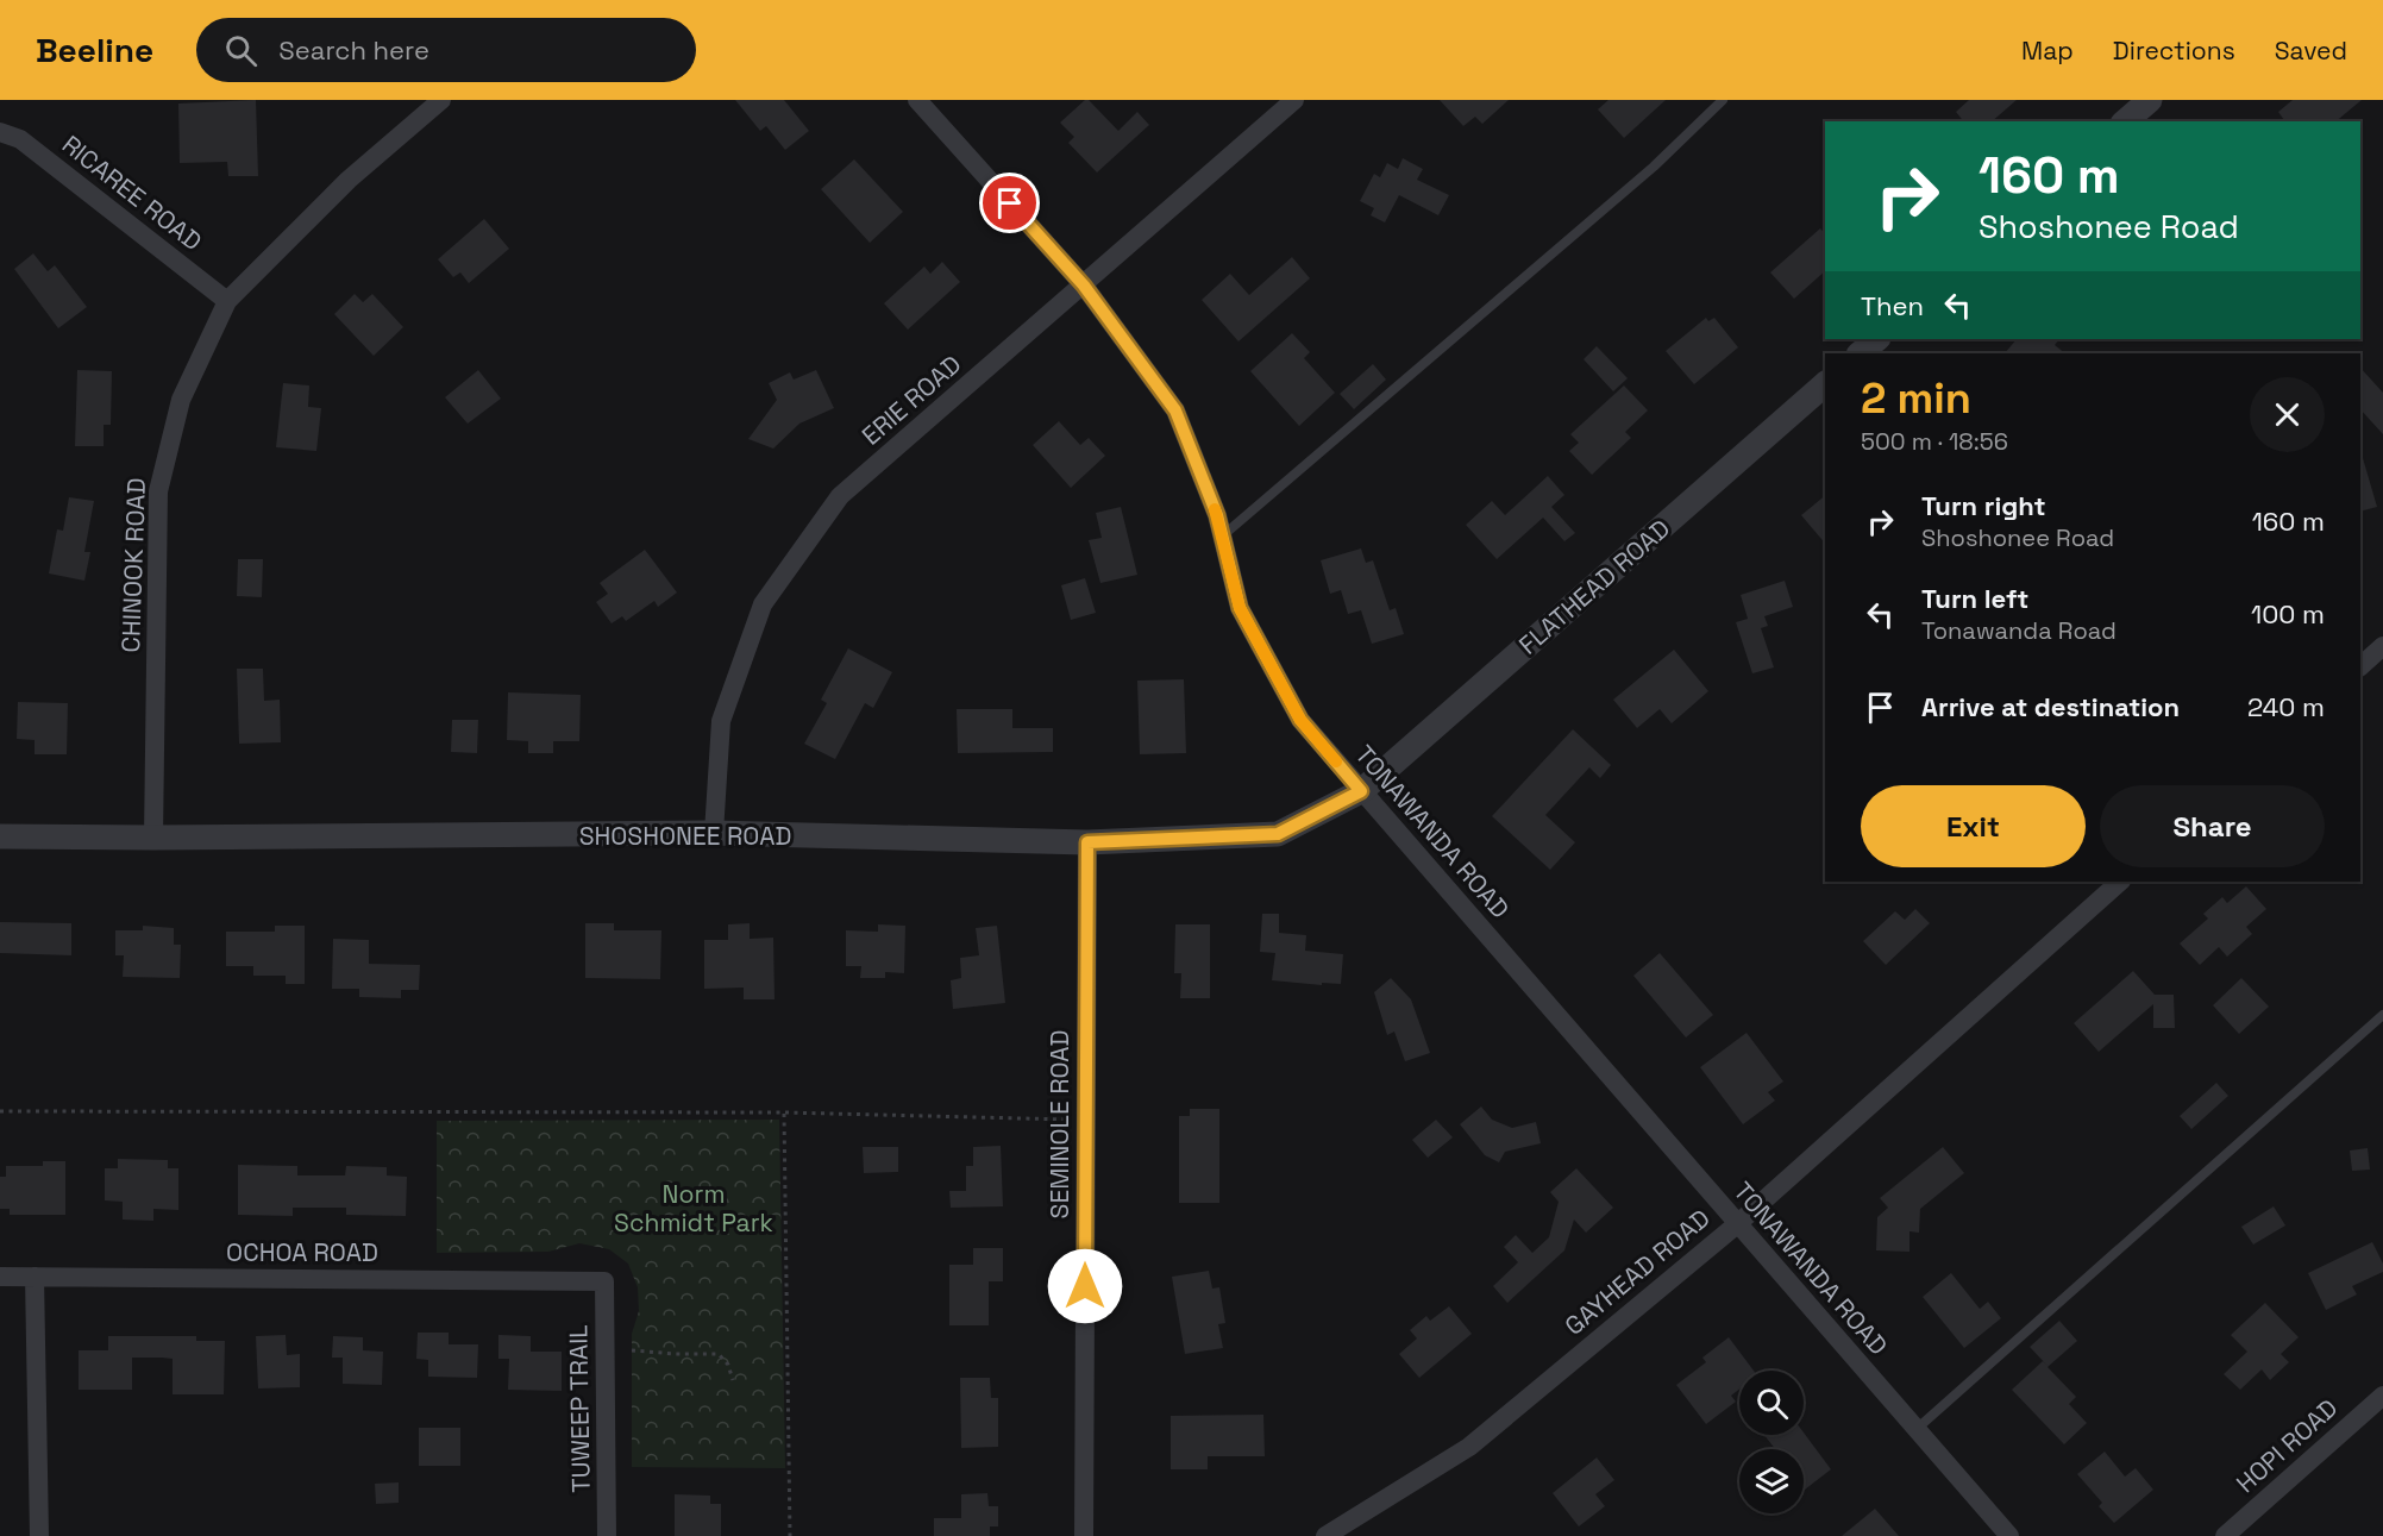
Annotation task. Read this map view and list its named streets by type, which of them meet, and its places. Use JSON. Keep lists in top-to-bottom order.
{
  "streets": {
    "street": [
      "RICAREE ROAD",
      "ERIE ROAD",
      "CHINOOK ROAD",
      "FLATHEAD ROAD",
      "TONAWANDA ROAD",
      "SHOSHONEE ROAD",
      "SEMINOLE ROAD",
      "OCHOA ROAD",
      "GAYHEAD ROAD",
      "TUWEEP TRAIL",
      "HOPI ROAD"
    ]
  },
  "crossings": [
    ["RICAREE ROAD", "CHINOOK ROAD"],
    ["ERIE ROAD", "TONAWANDA ROAD"],
    ["ERIE ROAD", "SHOSHONEE ROAD"],
    ["CHINOOK ROAD", "SHOSHONEE ROAD"],
    ["FLATHEAD ROAD", "TONAWANDA ROAD"],
    ["FLATHEAD ROAD", "SHOSHONEE ROAD"],
    ["TONAWANDA ROAD", "SHOSHONEE ROAD"],
    ["TONAWANDA ROAD", "GAYHEAD ROAD"],
    ["SHOSHONEE ROAD", "SEMINOLE ROAD"],
    ["OCHOA ROAD", "TUWEEP TRAIL"]
  ],
  "parks": ["Norm Schmidt Park"],
  "page": {
    "header": "Beeline",
    "search": "Search here",
    "nav": ["Map", "Directions", "Saved"],
    "turn": ["160 m", "Shoshonee Road"],
    "then": "Then",
    "heading": ["2 min", "500 m · 18:56"],
    "list": [
      {
        "name": "Turn right",
        "note": "Shoshonee Road",
        "value": "160 m"
      },
      {
        "name": "Turn left",
        "note": "Tonawanda Road",
        "value": "100 m"
      },
      {
        "name": "Arrive at destination",
        "value": "240 m"
      }
    ],
    "buttons": ["Exit", "Share"]
  }
}
